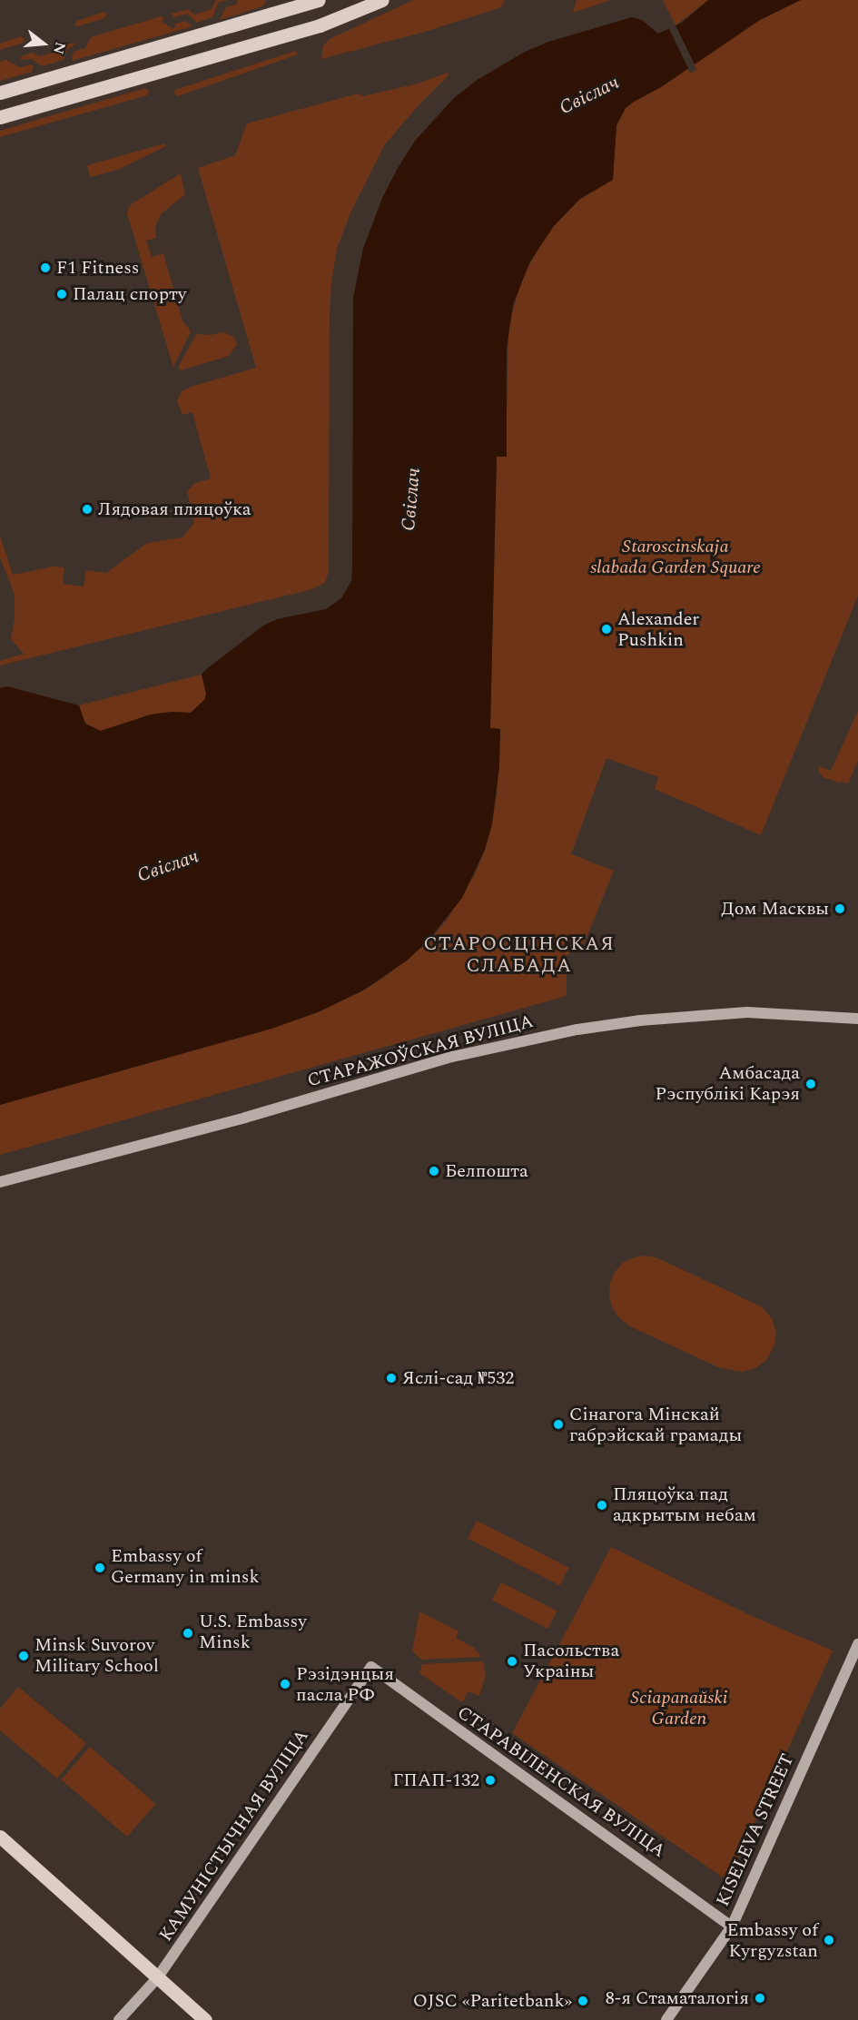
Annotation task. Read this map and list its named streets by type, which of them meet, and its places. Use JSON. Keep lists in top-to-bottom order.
{
  "streets": {
    "street": [
      "СТАРАЖОЎСКАЯ ВУЛІЦА",
      "СТАРАВІЛЕНСКАЯ ВУЛІЦА",
      "KISELEVA STREET",
      "КАМУНІСТЫЧНАЯ ВУЛІЦА"
    ]
  },
  "crossings": [
    ["СТАРАВІЛЕНСКАЯ ВУЛІЦА", "KISELEVA STREET"],
    ["СТАРАВІЛЕНСКАЯ ВУЛІЦА", "КАМУНІСТЫЧНАЯ ВУЛІЦА"]
  ],
  "districts": ["СТАРОСЦІНСКАЯ СЛАБАДА"],
  "water": ["Свіслач"],
  "parks": ["Staroscinskaja slabada Garden Square", "Sciapanaŭski Garden"],
  "places": [
    "F1 Fitness",
    "Палац спорту",
    "Лядовая пляцоўка",
    "Alexander Pushkin",
    "Дом Масквы",
    "Амбасада Рэспублікі Карэя",
    "Белпошта",
    "Яслі-сад №532",
    "Сінагога Мінскай габрэйскай грамады",
    "Пляцоўка пад адкрытым небам",
    "Embassy of Germany in minsk",
    "U.S. Embassy Minsk",
    "Minsk Suvorov Military School",
    "Пасольства Украіны",
    "Рэзідэнцыя пасла РФ",
    "ГПАП-132",
    "Embassy of Kyrgyzstan",
    "8-я Стаматалогія",
    "OJSC «Paritetbank»"
  ],
  "north": "right"
}
